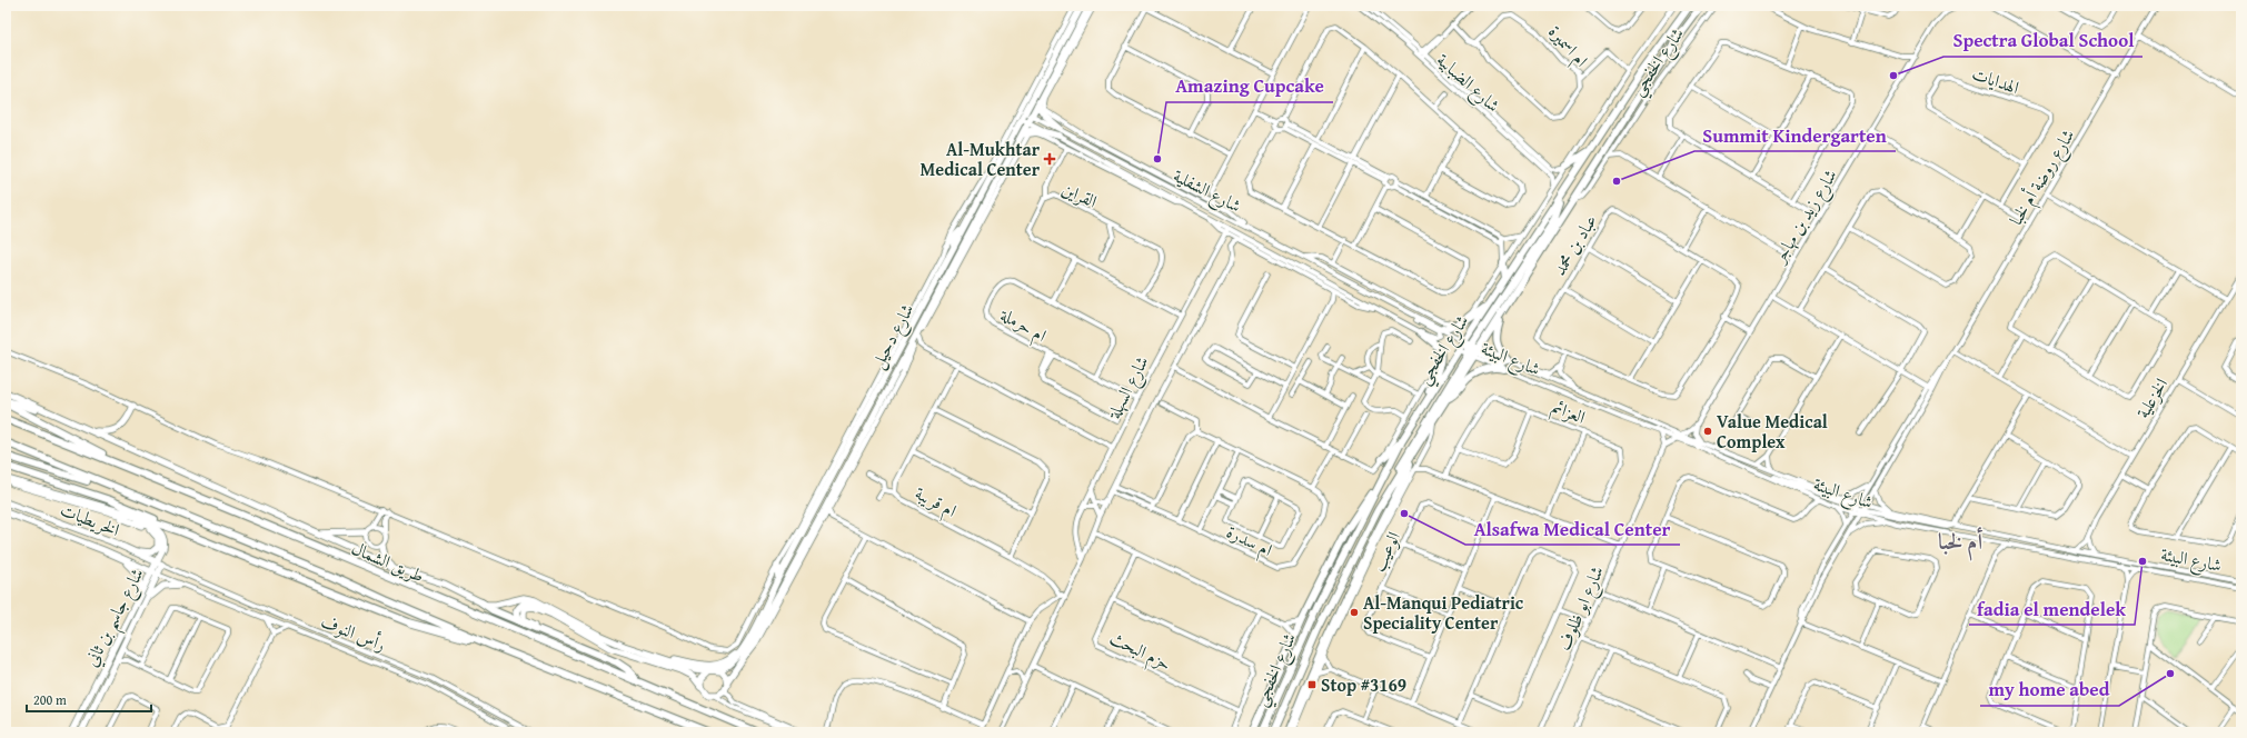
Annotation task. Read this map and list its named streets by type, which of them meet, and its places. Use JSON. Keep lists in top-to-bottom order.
{
  "streets": {
    "highway": ["شارع الخفجي", "طريق الشمال"],
    "main road": ["شارع دحيل", "الخريطيات", "شارع جاسم بن ثاني"],
    "street": [
      "ام اسميرة",
      "الهدايات",
      "شارع الضبابية",
      "شارع روضة أم لخبا",
      "شارع الشفلية",
      "القراين",
      "شارع زيد بن مهاجر",
      "عباد بن محمد",
      "ام حرملة",
      "شارع البيئة",
      "شارع السهلة",
      "الخزعلية",
      "العزائم",
      "ام قريبة",
      "ام سدرة",
      "الوعيب",
      "شارع ابو ظلوف",
      "رأس النوف",
      "حزم البحث"
    ]
  },
  "crossings": [
    ["شارع الخفجي", "شارع الضبابية"],
    ["شارع الخفجي", "شارع الشفلية"],
    ["شارع الخفجي", "شارع البيئة"],
    ["شارع روضة أم لخبا", "شارع البيئة"],
    ["شارع الشفلية", "شارع دحيل"],
    ["شارع الشفلية", "شارع السهلة"],
    ["القراين", "شارع السهلة"],
    ["شارع زيد بن مهاجر", "شارع البيئة"],
    ["ام حرملة", "شارع السهلة"],
    ["شارع دحيل", "طريق الشمال"],
    ["شارع البيئة", "الخزعلية"],
    ["شارع السهلة", "ام قريبة"],
    ["شارع السهلة", "ام سدرة"],
    ["الخريطيات", "شارع جاسم بن ثاني"],
    ["الخريطيات", "رأس النوف"],
    ["شارع جاسم بن ثاني", "رأس النوف"]
  ],
  "districts": ["أم لخبا"],
  "places": {
    "other": [
      "Spectra Global School",
      "Amazing Cupcake",
      "Summit Kindergarten",
      "Value Medical Complex",
      "Alsafwa Medical Center",
      "fadia el mendelek",
      "Al-Manqui Pediatric Speciality Center",
      "my home abed"
    ],
    "health": ["Al-Mukhtar Medical Center"],
    "transit": ["Stop #3169"]
  },
  "scale_bar": "200 m"
}
